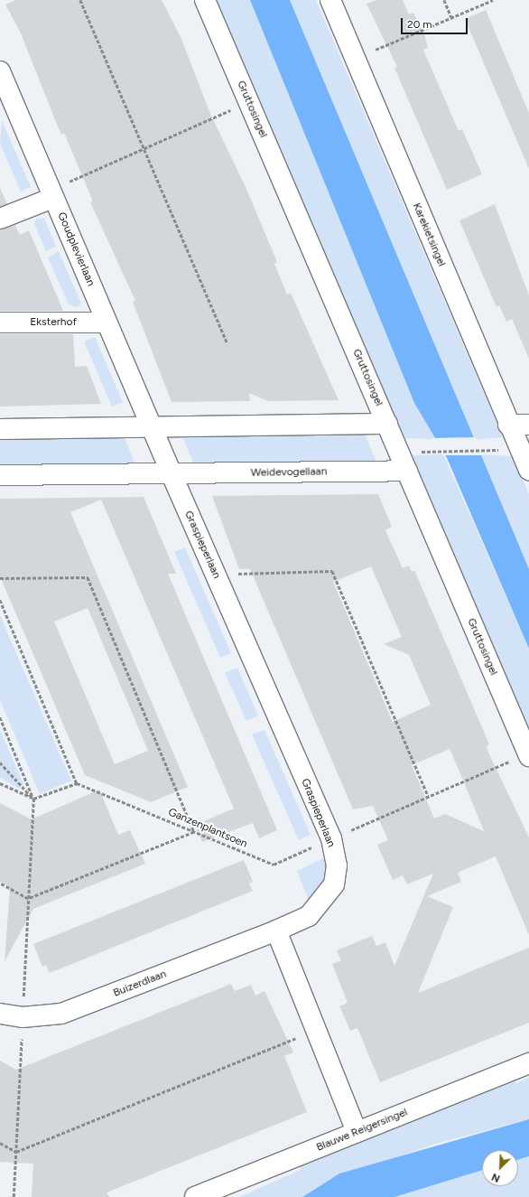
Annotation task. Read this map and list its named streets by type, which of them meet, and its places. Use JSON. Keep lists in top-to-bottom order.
{
  "streets": {
    "street": [
      "Gruttosingel",
      "Karekietsingel",
      "Goudplevierlaan",
      "Eksterhof",
      "Weidevogellaan",
      "Graspieperlaan",
      "Buizerdlaan",
      "Blauwe Reigersingel"
    ],
    "path": ["Ganzenplantsoen"]
  },
  "crossings": [
    ["Gruttosingel", "Weidevogellaan"],
    ["Gruttosingel", "Ganzenplantsoen"],
    ["Goudplevierlaan", "Eksterhof"],
    ["Weidevogellaan", "Graspieperlaan"],
    ["Graspieperlaan", "Ganzenplantsoen"],
    ["Graspieperlaan", "Buizerdlaan"]
  ],
  "scale_bar": "20 m",
  "north": "bottom left"
}
